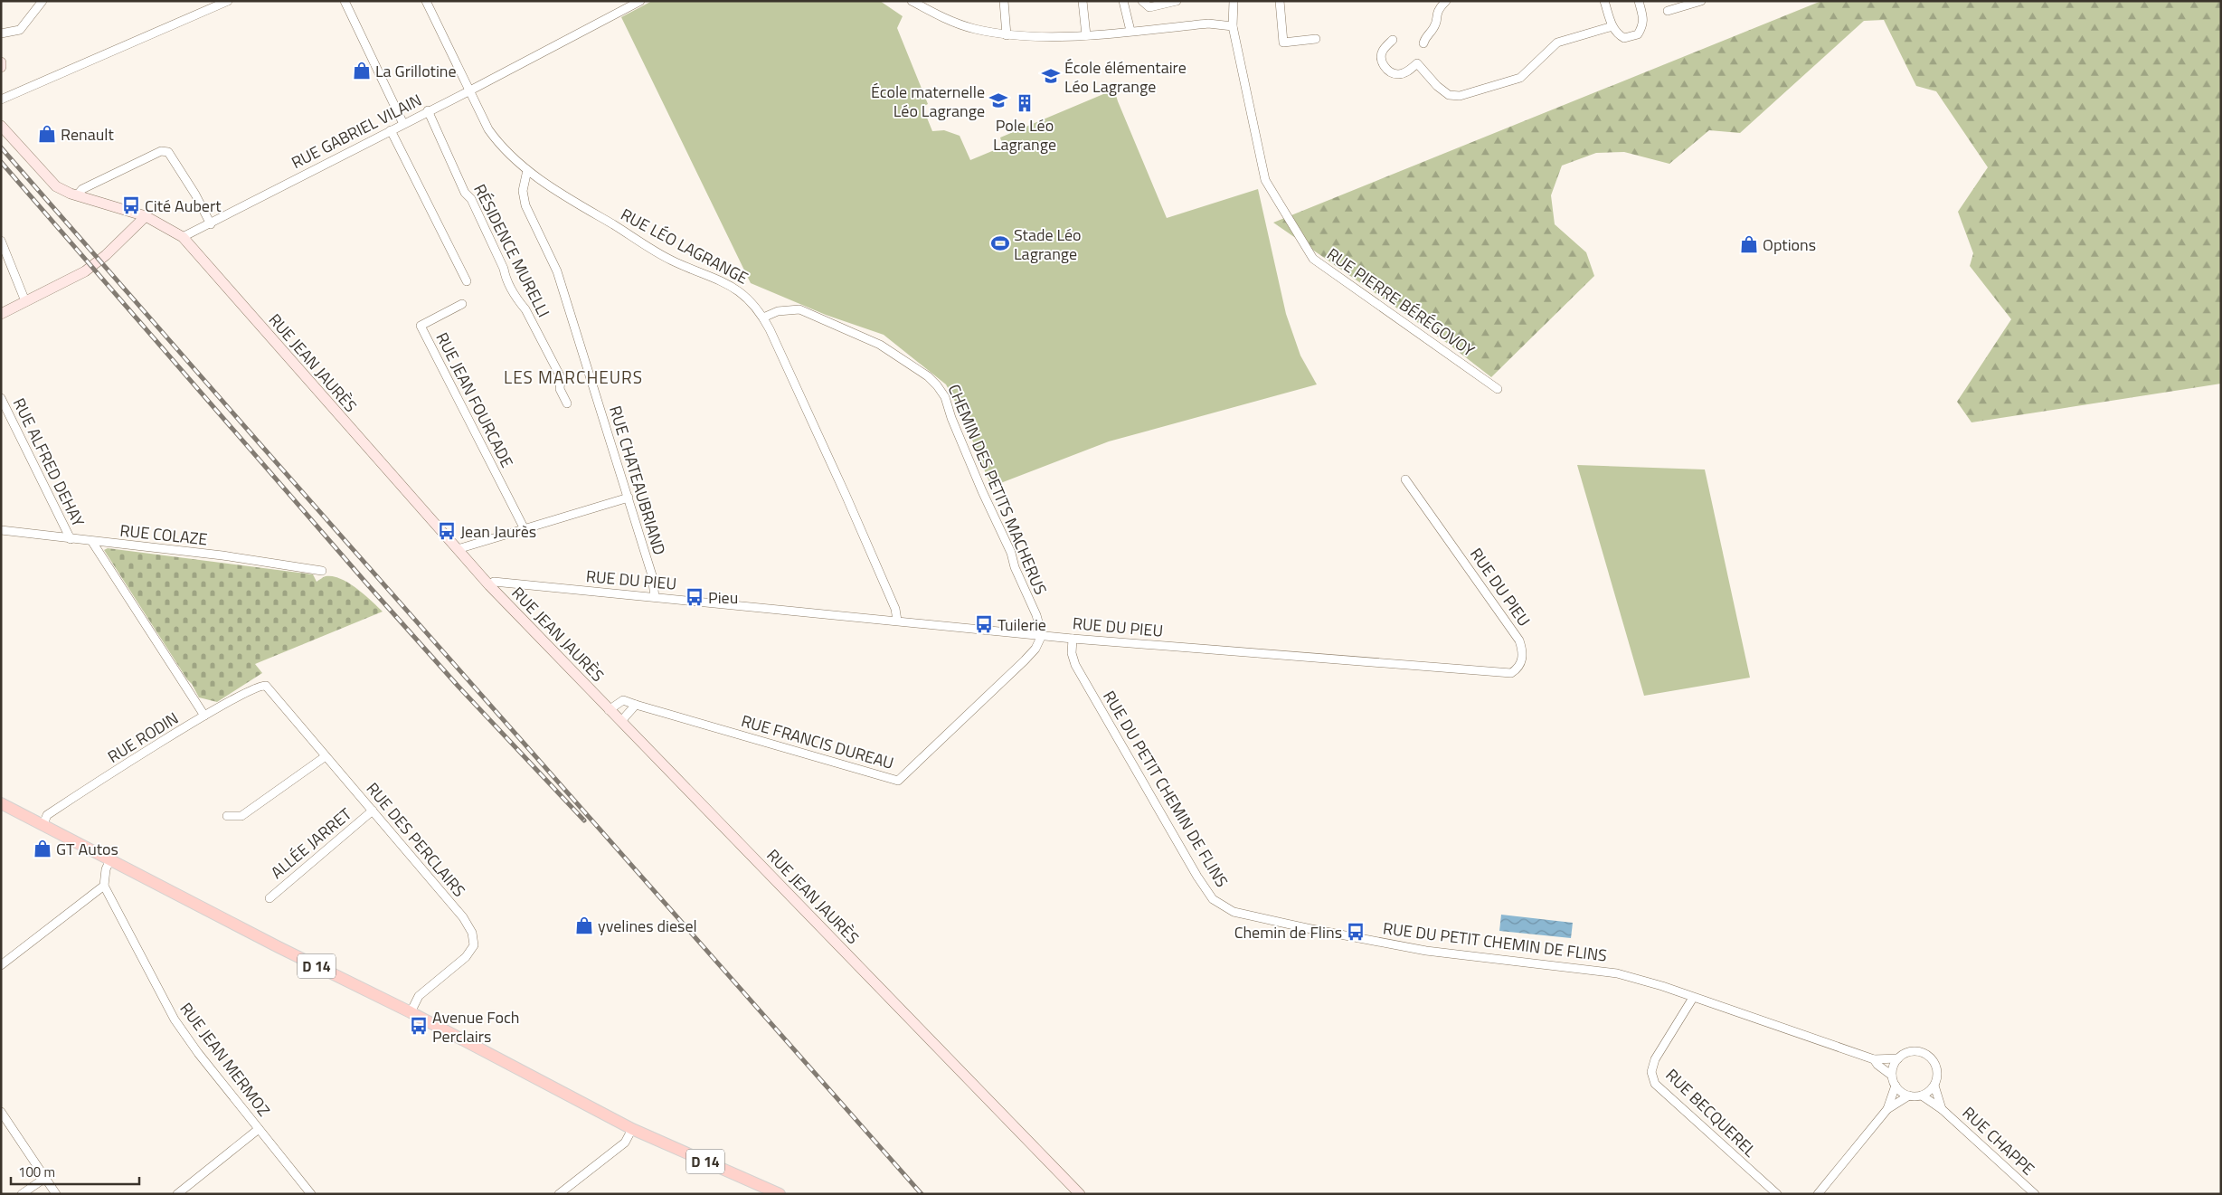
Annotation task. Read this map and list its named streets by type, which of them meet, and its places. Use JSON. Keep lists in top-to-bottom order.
{
  "streets": {
    "main road": ["RUE JEAN JAURÈS", "D 14"],
    "street": [
      "RUE GABRIEL VILAIN",
      "RUE LÉO LAGRANGE",
      "RÉSIDENCE MURELLI",
      "RUE PIERRE BÉRÉGOVOY",
      "RUE JEAN FOURCADE",
      "RUE ALFRED DEHAY",
      "RUE CHATEAUBRIAND",
      "CHEMIN DES PETITS MACHERUS",
      "RUE COLAZE",
      "RUE DU PIEU",
      "RUE RODIN",
      "RUE FRANCIS DUREAU",
      "RUE DU PETIT CHEMIN DE FLINS",
      "RUE DES PERCLAIRS",
      "ALLÉE JARRET",
      "RUE JEAN MERMOZ",
      "RUE BECQUEREL",
      "RUE CHAPPE"
    ]
  },
  "crossings": [
    ["RUE GABRIEL VILAIN", "RUE LÉO LAGRANGE"],
    ["RUE GABRIEL VILAIN", "RÉSIDENCE MURELLI"],
    ["RUE GABRIEL VILAIN", "RUE JEAN JAURÈS"],
    ["RUE LÉO LAGRANGE", "RUE CHATEAUBRIAND"],
    ["RUE LÉO LAGRANGE", "CHEMIN DES PETITS MACHERUS"],
    ["RUE LÉO LAGRANGE", "RUE DU PIEU"],
    ["RUE JEAN JAURÈS", "RUE DU PIEU"],
    ["RUE JEAN JAURÈS", "RUE FRANCIS DUREAU"],
    ["RUE ALFRED DEHAY", "RUE COLAZE"],
    ["RUE CHATEAUBRIAND", "RUE DU PIEU"],
    ["CHEMIN DES PETITS MACHERUS", "RUE DU PIEU"],
    ["CHEMIN DES PETITS MACHERUS", "RUE FRANCIS DUREAU"],
    ["RUE DU PIEU", "RUE FRANCIS DUREAU"],
    ["RUE DU PIEU", "RUE DU PETIT CHEMIN DE FLINS"],
    ["RUE RODIN", "RUE DES PERCLAIRS"],
    ["RUE RODIN", "D 14"],
    ["RUE DU PETIT CHEMIN DE FLINS", "RUE BECQUEREL"],
    ["RUE DU PETIT CHEMIN DE FLINS", "RUE CHAPPE"],
    ["RUE DES PERCLAIRS", "ALLÉE JARRET"],
    ["RUE DES PERCLAIRS", "D 14"]
  ],
  "districts": ["LES MARCHEURS"],
  "places": {
    "shop": [
      "La Grillotine",
      "Renault",
      "Options",
      "GT Autos",
      "yvelines diesel"
    ],
    "school or university": ["École élémentaire Léo Lagrange", "École maternelle Léo Lagrange"],
    "building": ["Pole Léo Lagrange"],
    "bus stop": [
      "Cité Aubert",
      "Jean Jaurès",
      "Pieu",
      "Tuilerie",
      "Chemin de Flins",
      "Avenue Foch Perclairs"
    ],
    "sports": ["Stade Léo Lagrange"]
  },
  "scale_bar": "100 m"
}
